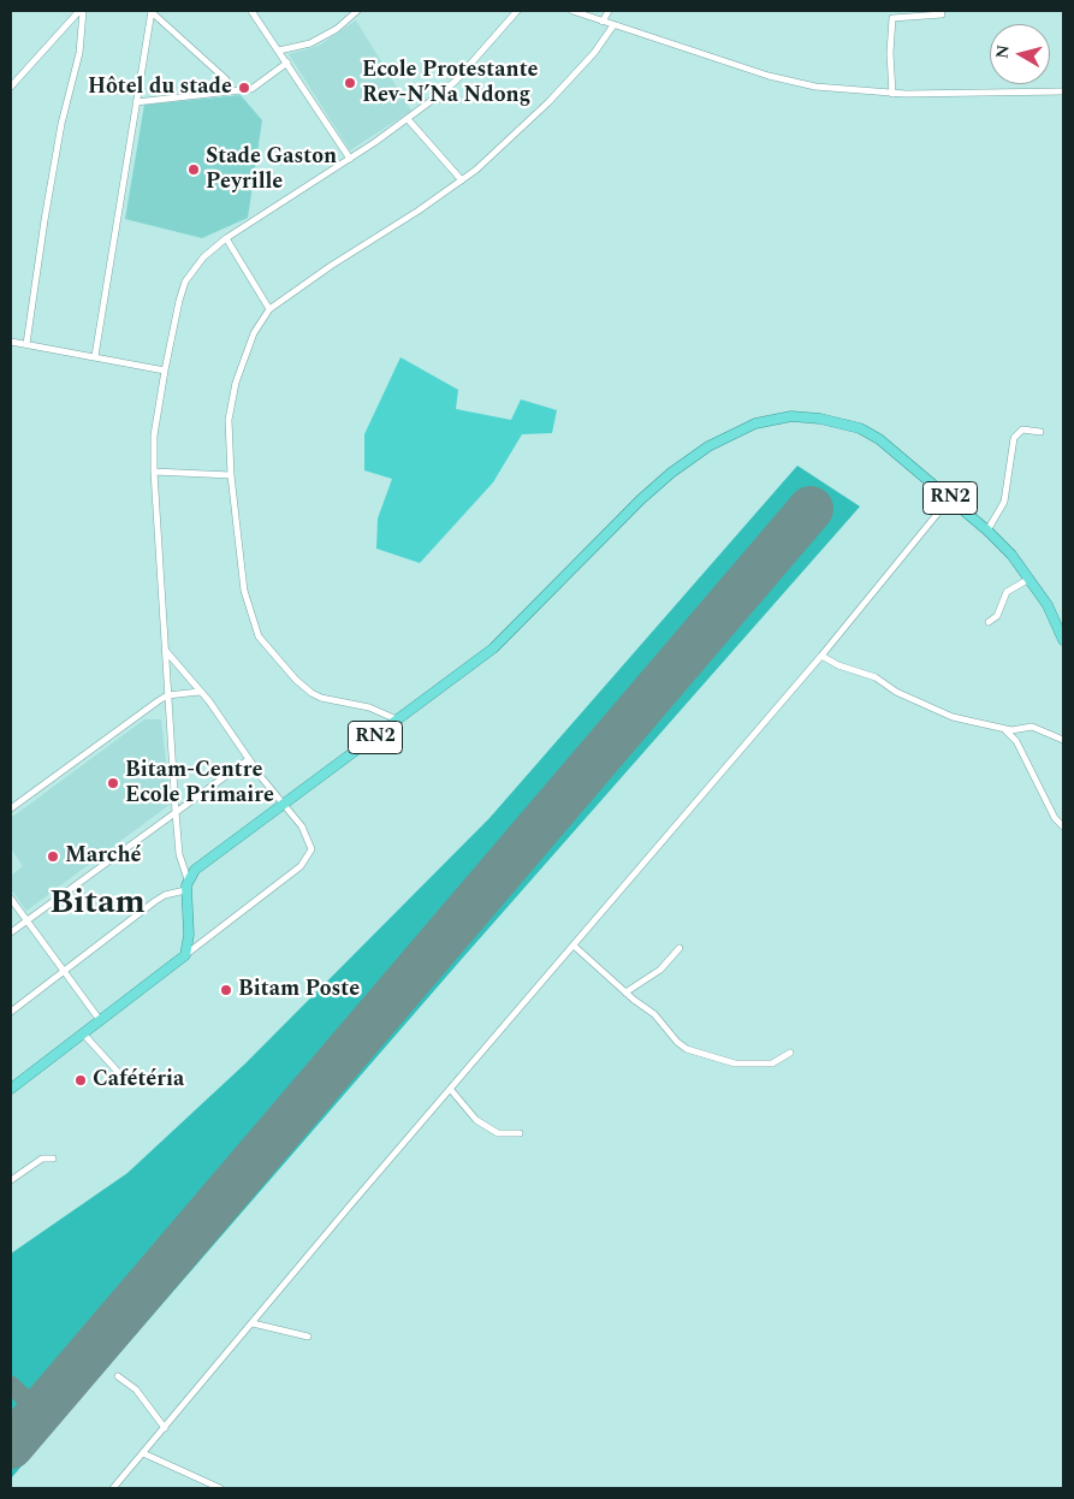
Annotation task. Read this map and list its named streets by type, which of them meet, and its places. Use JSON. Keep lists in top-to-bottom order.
{
  "streets": {
    "highway": ["RN2"]
  },
  "districts": ["Bitam"],
  "places": [
    "Ecole Protestante Rev-N’Na Ndong",
    "Hôtel du stade",
    "Stade Gaston Peyrille",
    "Bitam-Centre Ecole Primaire",
    "Marché",
    "Bitam Poste",
    "Cafétéria"
  ],
  "north": "left"
}
